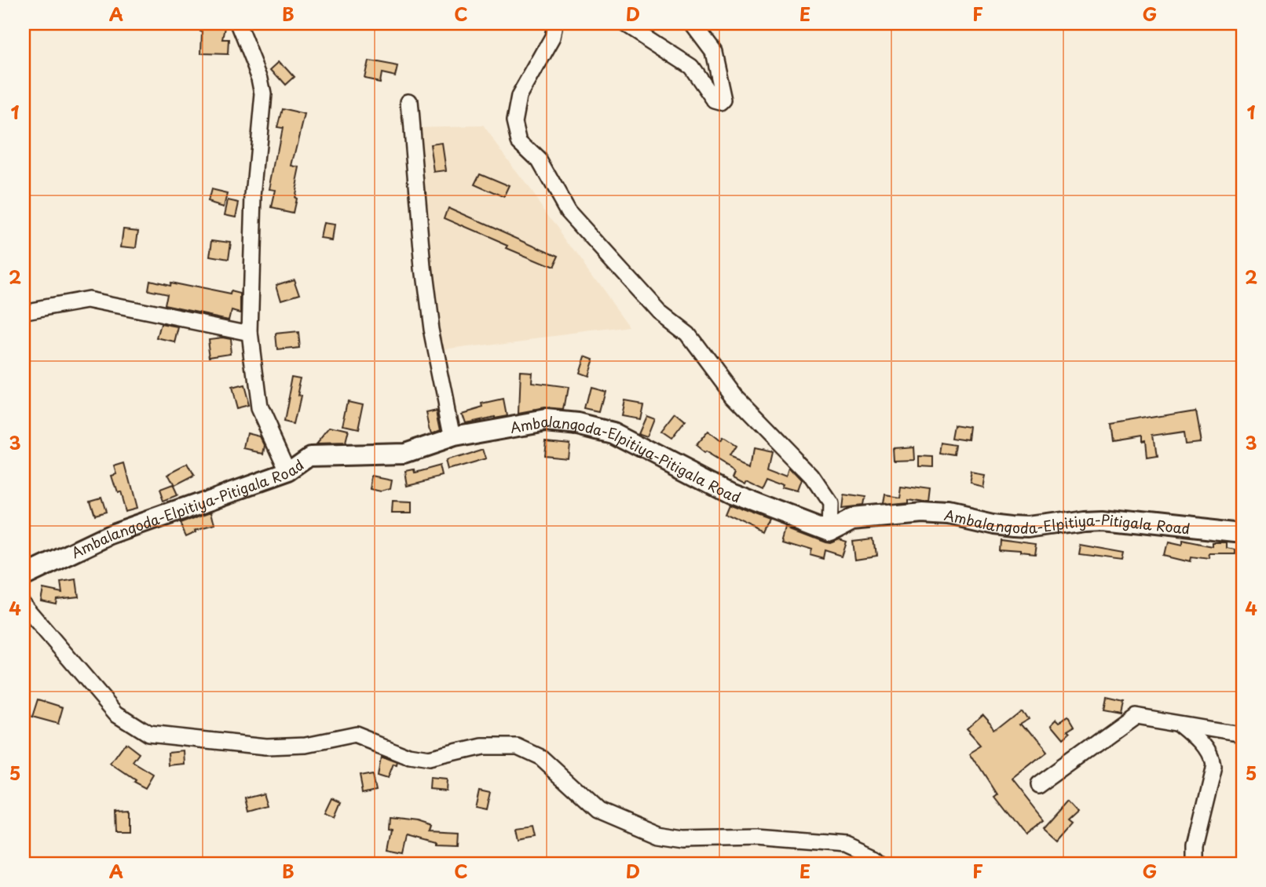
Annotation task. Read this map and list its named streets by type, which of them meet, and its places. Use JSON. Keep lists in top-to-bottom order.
{
  "streets": {
    "main road": ["Ambalangoda-Elpitiya-Pitigala Road"]
  },
  "grid": {
    "columns": [
      "A",
      "B",
      "C",
      "D",
      "E",
      "F",
      "G"
    ],
    "rows": [
      "1",
      "2",
      "3",
      "4",
      "5"
    ]
  }
}
